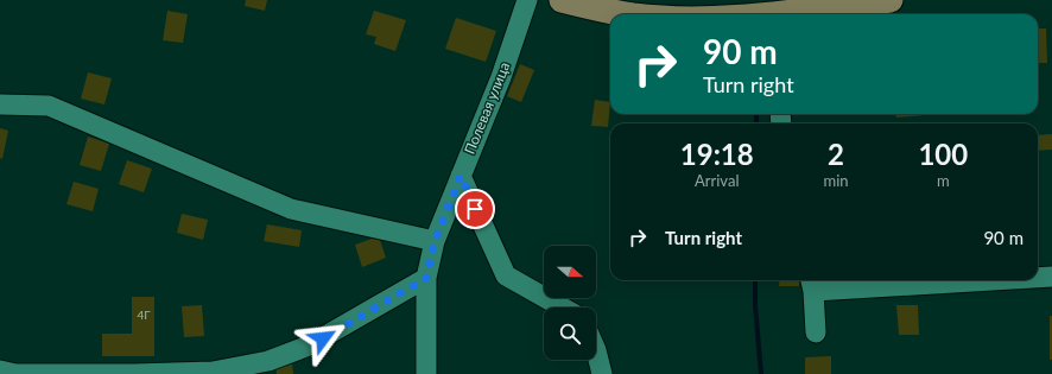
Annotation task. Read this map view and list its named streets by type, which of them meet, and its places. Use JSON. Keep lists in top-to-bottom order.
{
  "streets": {
    "street": ["Полевая улица"]
  },
  "house_numbers": ["4Г"],
  "north": "right",
  "page": {
    "turn": ["90 m", "Turn right"],
    "eta": [
      "19:18",
      "Arrival",
      "2",
      "min",
      "100",
      "m"
    ],
    "list": [
      {
        "name": "Turn right",
        "value": "90 m"
      }
    ]
  }
}
